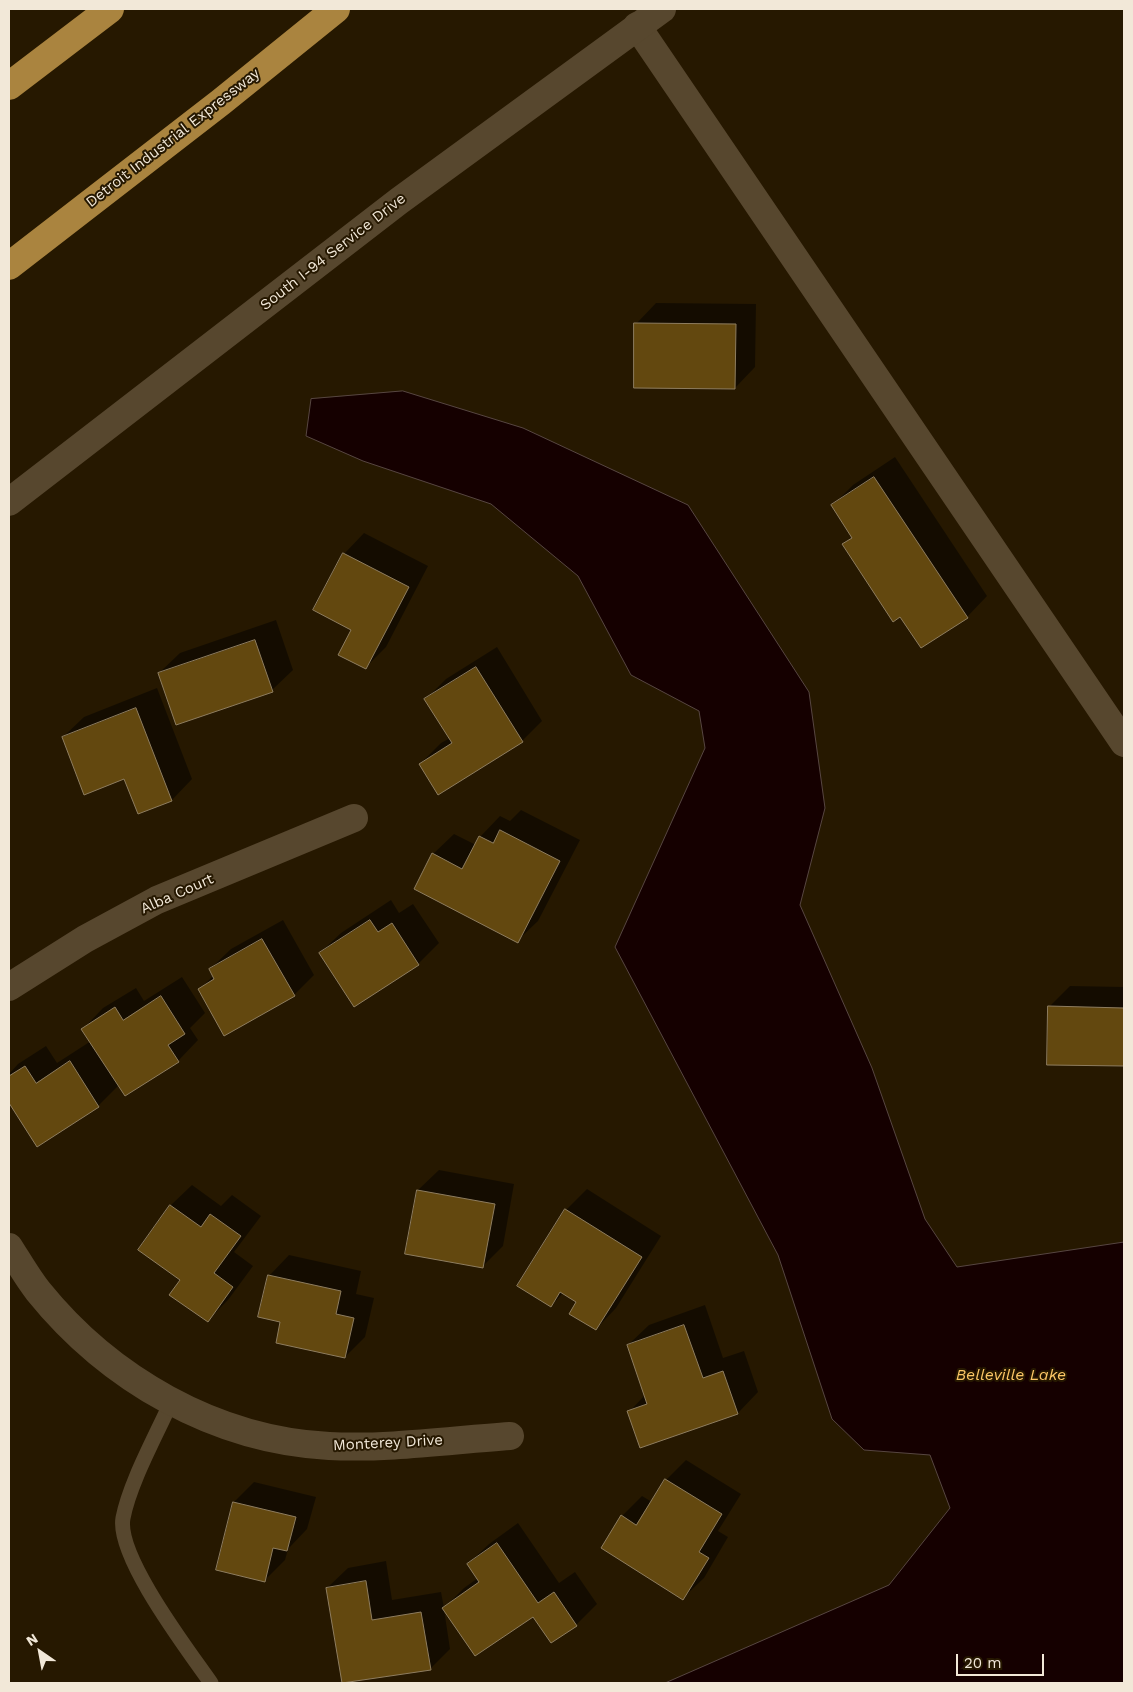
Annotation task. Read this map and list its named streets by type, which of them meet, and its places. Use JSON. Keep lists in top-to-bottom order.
{
  "streets": {
    "highway": ["Detroit Industrial Expressway"],
    "street": ["South I-94 Service Drive", "Alba Court", "Monterey Drive"]
  },
  "water": ["Belleville Lake"],
  "scale_bar": "20 m",
  "north": "top left"
}
